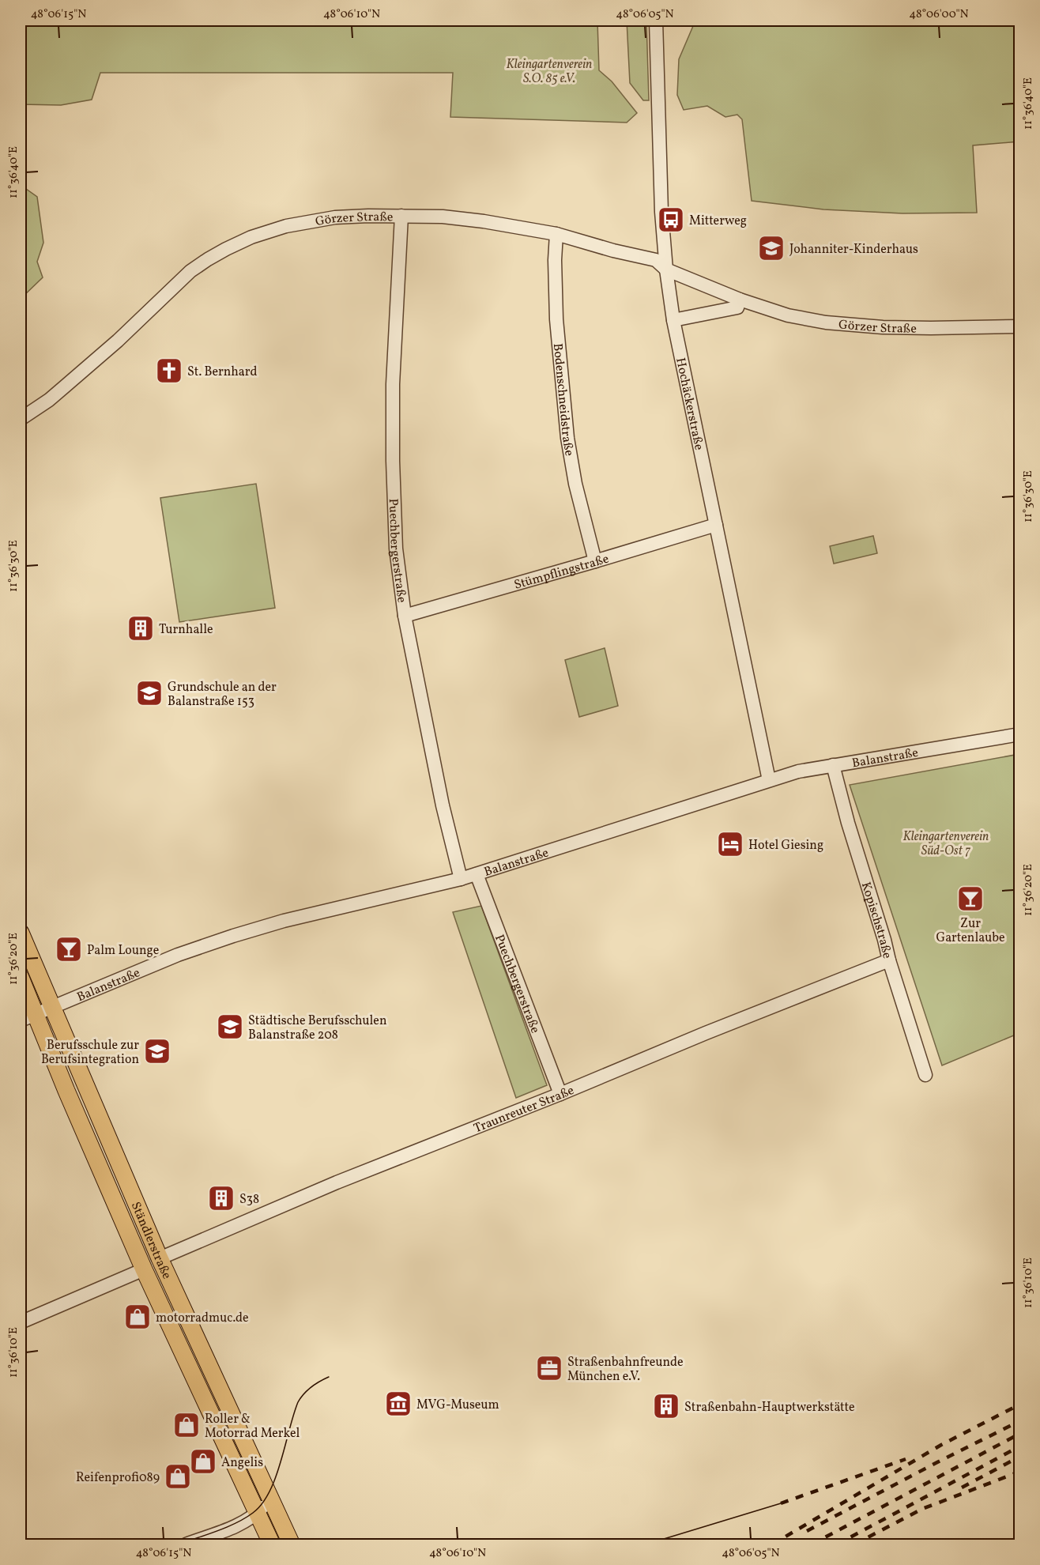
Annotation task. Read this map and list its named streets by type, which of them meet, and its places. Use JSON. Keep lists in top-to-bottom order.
{
  "streets": {
    "main road": ["Ständlerstraße"],
    "street": [
      "Görzer Straße",
      "Bodenschneidstraße",
      "Hochäckerstraße",
      "Puechbergerstraße",
      "Stümpflingstraße",
      "Balanstraße",
      "Kopischstraße",
      "Traunreuter Straße"
    ]
  },
  "crossings": [
    ["Görzer Straße", "Bodenschneidstraße"],
    ["Görzer Straße", "Hochäckerstraße"],
    ["Görzer Straße", "Puechbergerstraße"],
    ["Bodenschneidstraße", "Stümpflingstraße"],
    ["Hochäckerstraße", "Stümpflingstraße"],
    ["Hochäckerstraße", "Balanstraße"],
    ["Puechbergerstraße", "Stümpflingstraße"],
    ["Puechbergerstraße", "Balanstraße"],
    ["Puechbergerstraße", "Traunreuter Straße"],
    ["Balanstraße", "Kopischstraße"],
    ["Balanstraße", "Ständlerstraße"],
    ["Kopischstraße", "Traunreuter Straße"],
    ["Traunreuter Straße", "Ständlerstraße"]
  ],
  "parks": ["Kleingartenverein S.O. 85 e.V.", "Kleingartenverein Süd-Ost 7"],
  "places": {
    "bus stop": ["Mitterweg"],
    "school or university": [
      "Johanniter-Kinderhaus",
      "Grundschule an der Balanstraße 153",
      "Städtische Berufsschulen Balanstraße 208",
      "Berufsschule zur Berufsintegration"
    ],
    "church": ["St. Bernhard"],
    "building": ["Turnhalle", "S38", "Straßenbahn-Hauptwerkstätte"],
    "hotel": ["Hotel Giesing"],
    "bar": ["Zur Gartenlaube", "Palm Lounge"],
    "shop": [
      "motorradmuc.de",
      "Roller & Motorrad Merkel",
      "Angelis",
      "Reifenprofi089"
    ],
    "office": ["Straßenbahnfreunde München e.V."],
    "museum": ["MVG-Museum"]
  },
  "coordinates": [
    "48°06'15\"N",
    "48°06'10\"N",
    "48°06'05\"N",
    "48°06'00\"N",
    "11°36'40\"E",
    "11°36'30\"E",
    "11°36'20\"E",
    "11°36'10\"E"
  ]
}
